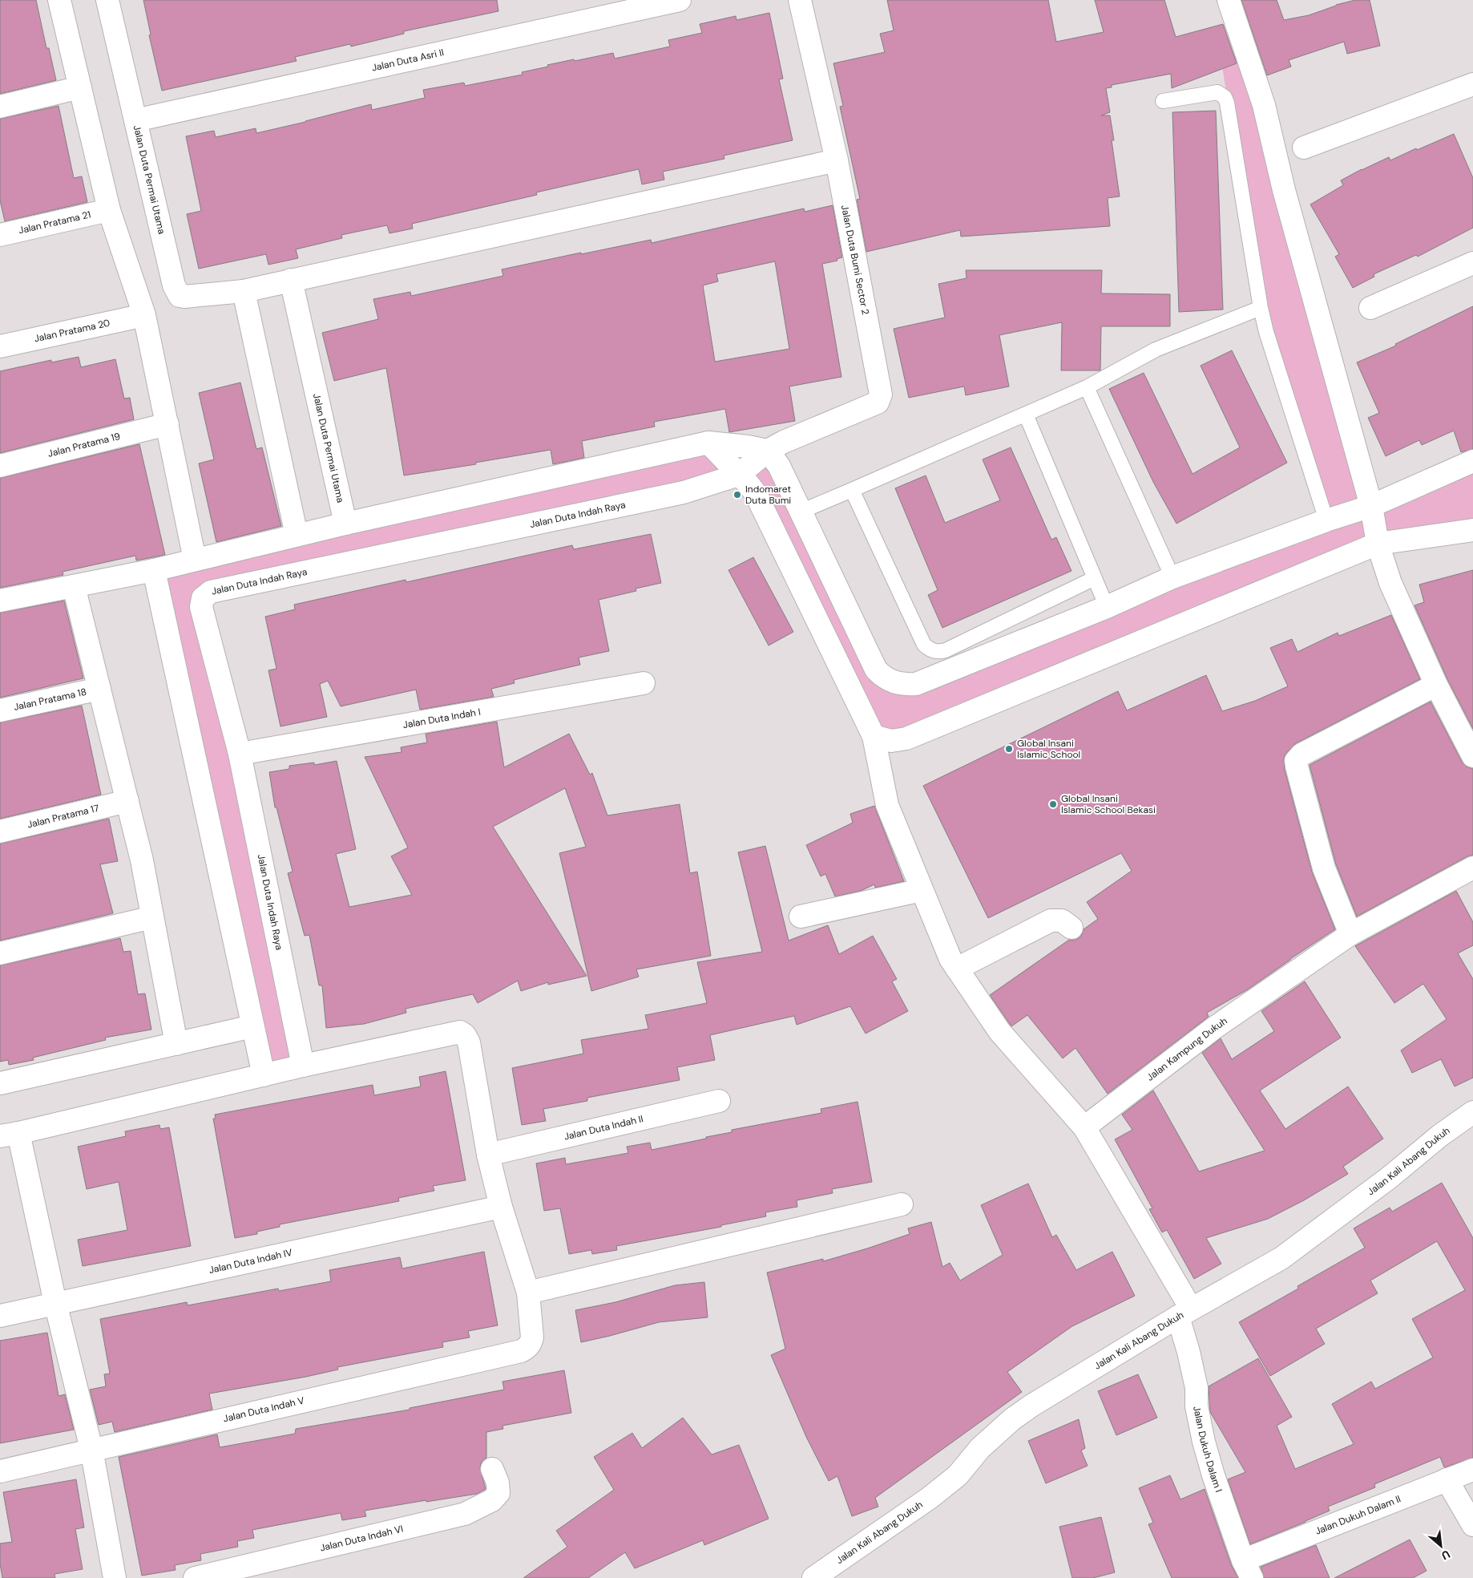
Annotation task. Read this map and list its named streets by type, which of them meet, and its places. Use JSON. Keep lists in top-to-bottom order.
{
  "streets": {
    "street": [
      "Jalan Duta Asri II",
      "Jalan Duta Permai Utama",
      "Jalan Pratama 21",
      "Jalan Duta Bumi Sector 2",
      "Jalan Pratama 20",
      "Jalan Pratama 19",
      "Jalan Duta Indah Raya",
      "Jalan Pratama 18",
      "Jalan Duta Indah I",
      "Jalan Pratama 17",
      "Jalan Kampung Dukuh",
      "Jalan Duta Indah II",
      "Jalan Kali Abang Dukuh",
      "Jalan Duta Indah IV",
      "Jalan Duta Indah V",
      "Jalan Dukuh Dalam I",
      "Jalan Dukuh Dalam II",
      "Jalan Duta Indah VI"
    ]
  },
  "crossings": [
    ["Jalan Duta Asri II", "Jalan Duta Permai Utama"],
    ["Jalan Duta Indah Raya", "Jalan Duta Indah I"],
    ["Jalan Kali Abang Dukuh", "Jalan Dukuh Dalam I"],
    ["Jalan Dukuh Dalam I", "Jalan Dukuh Dalam II"]
  ],
  "places": ["Indomaret Duta Bumi", "Global Insani Islamic School", "Global Insani Islamic School Bekasi"],
  "north": "bottom right"
}
